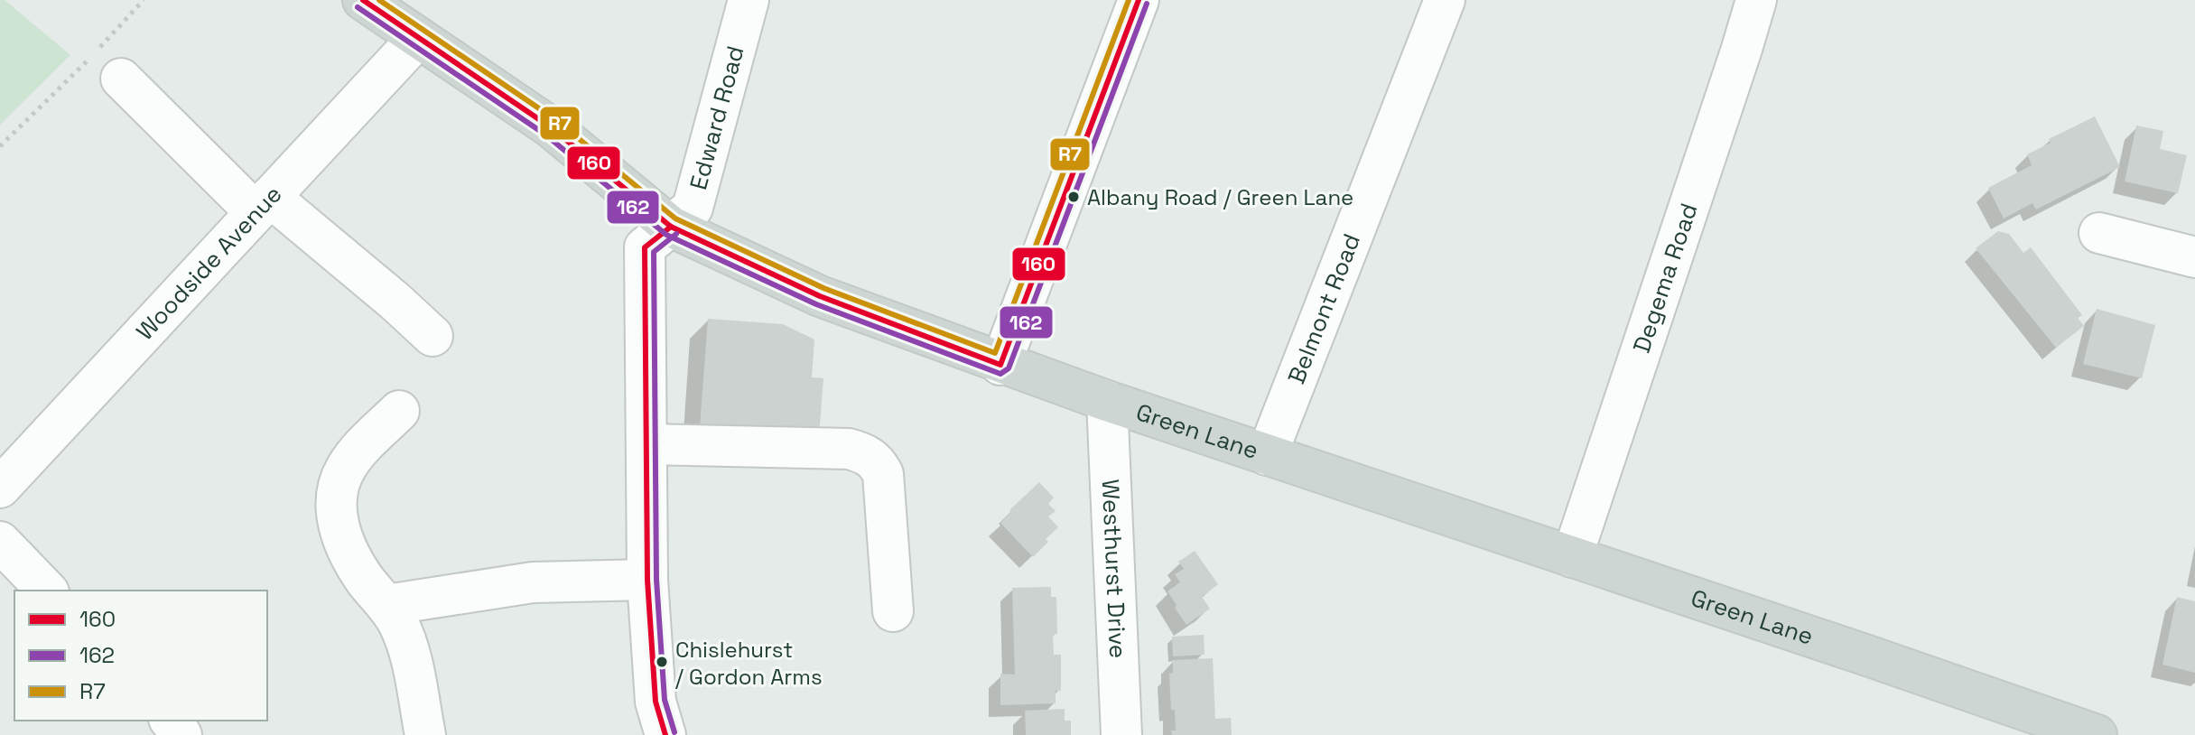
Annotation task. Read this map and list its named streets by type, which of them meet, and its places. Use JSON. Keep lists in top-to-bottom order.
{
  "streets": {
    "main road": ["Green Lane"],
    "street": [
      "Edward Road",
      "Woodside Avenue",
      "Degema Road",
      "Belmont Road",
      "Westhurst Drive"
    ]
  },
  "crossings": [
    ["Edward Road", "Green Lane"],
    ["Woodside Avenue", "Green Lane"],
    ["Degema Road", "Green Lane"],
    ["Belmont Road", "Green Lane"],
    ["Green Lane", "Westhurst Drive"]
  ],
  "places": ["Albany Road / Green Lane", "Chislehurst / Gordon Arms"],
  "lines": ["transit line 160", "transit line R7", "transit line 162"],
  "legend": ["160", "162", "R7"]
}
